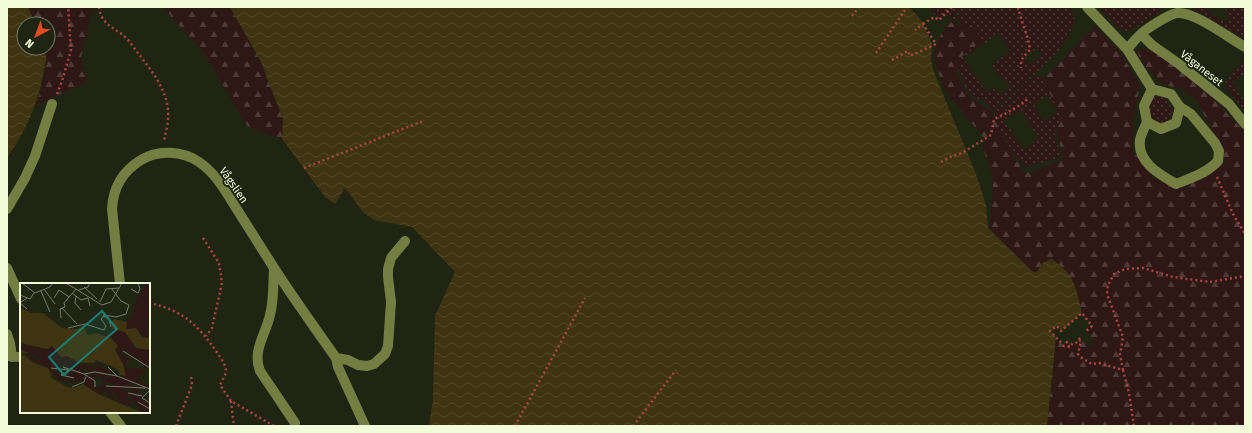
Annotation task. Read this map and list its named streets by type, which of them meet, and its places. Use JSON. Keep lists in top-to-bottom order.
{
  "streets": {
    "street": ["Våganeset", "Vågslien"]
  },
  "north": "bottom left"
}
